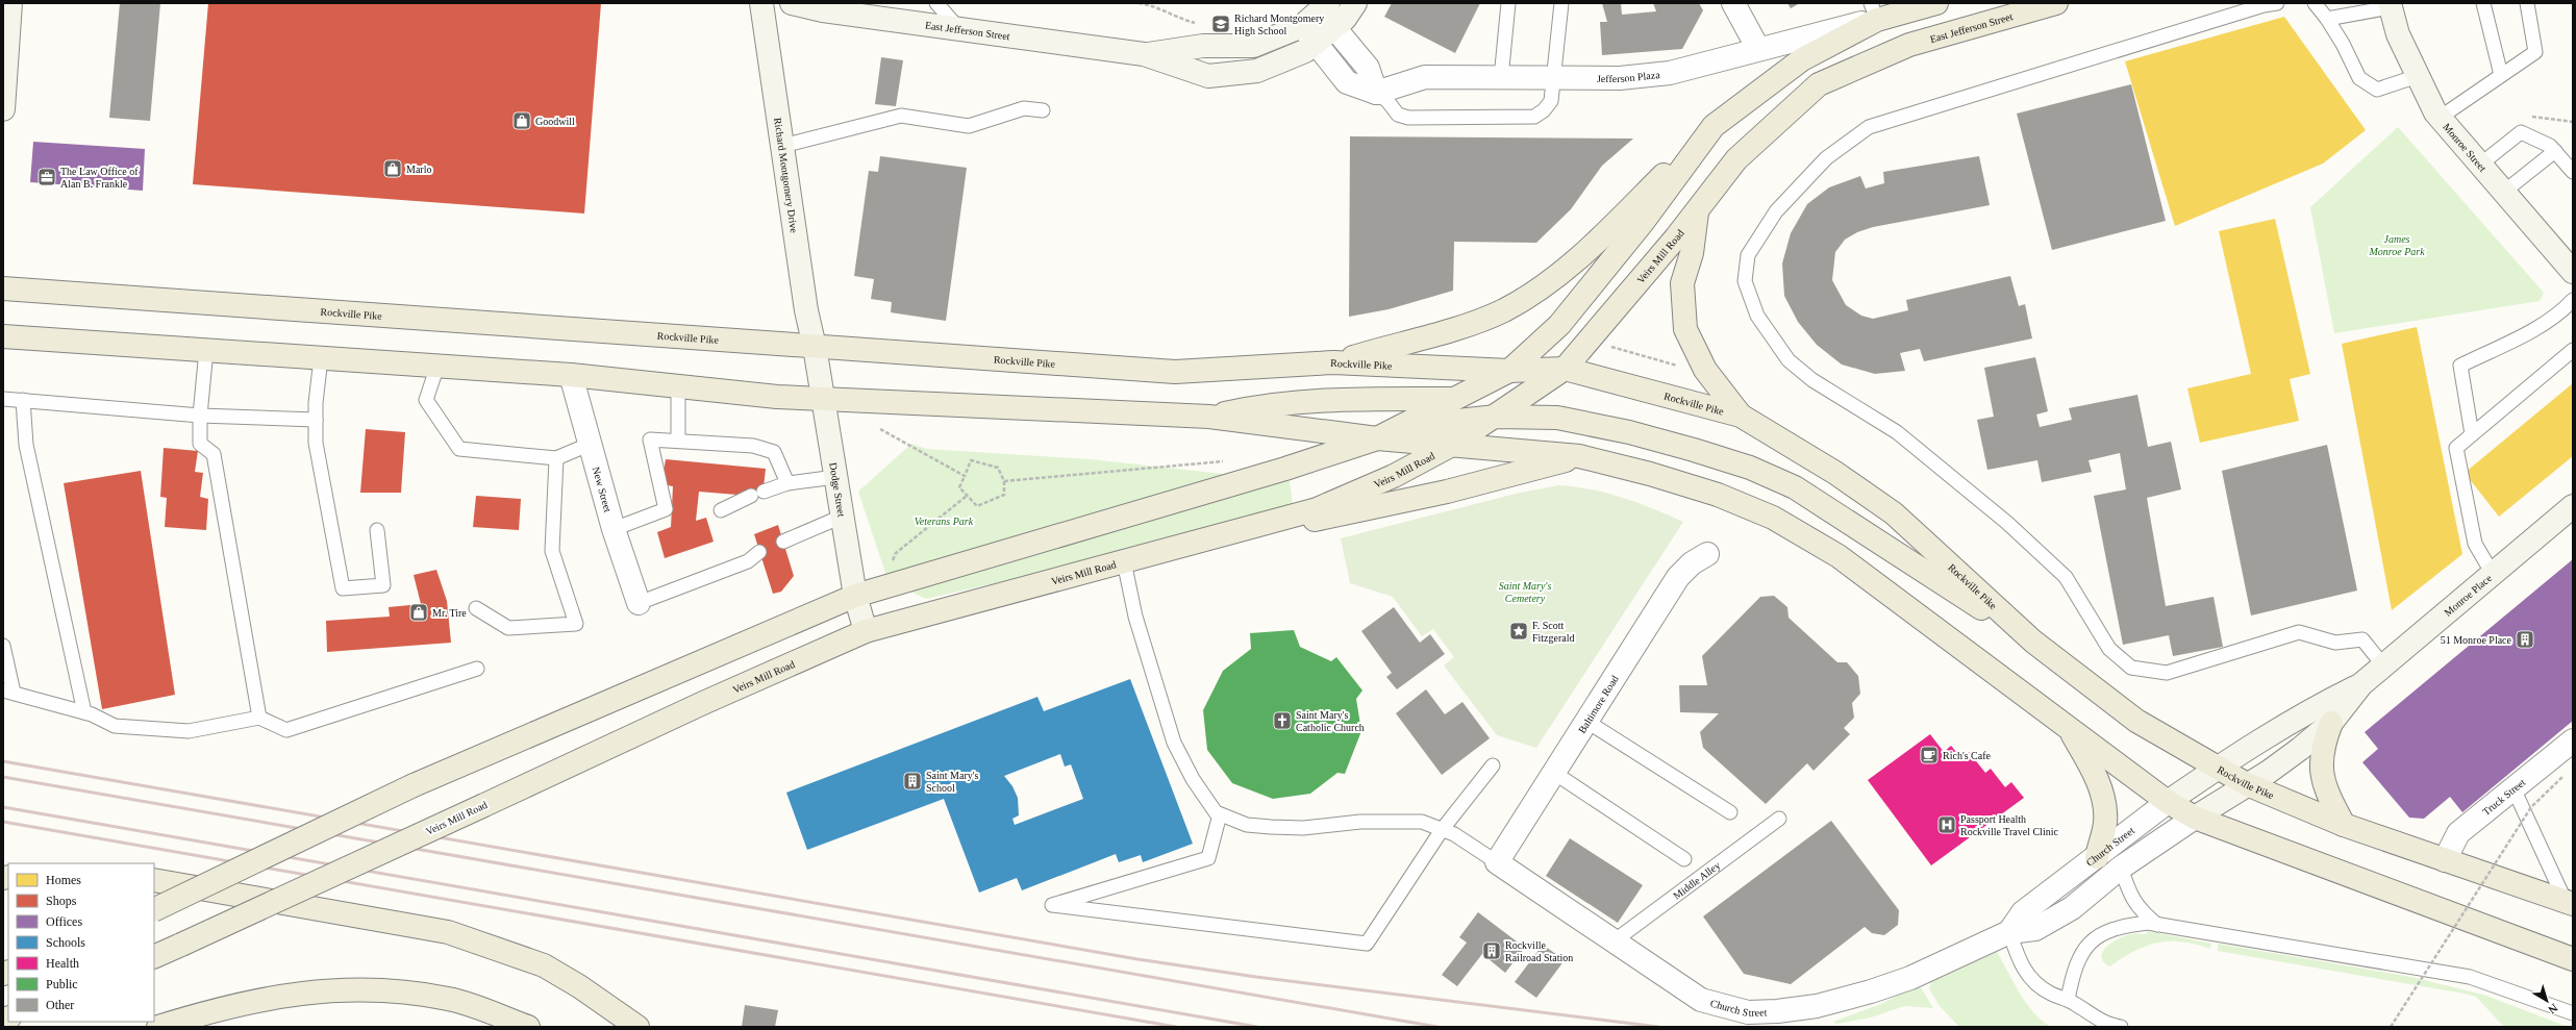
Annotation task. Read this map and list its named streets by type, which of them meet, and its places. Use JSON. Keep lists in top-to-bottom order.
{
  "streets": {
    "main road": ["East Jefferson Street", "Veirs Mill Road", "Rockville Pike"],
    "street": [
      "Jefferson Plaza",
      "Monroe Street",
      "Richard Montgomery Drive",
      "New Street",
      "Dodge Street",
      "Monroe Place",
      "Baltimore Road",
      "Truck Street",
      "Church Street"
    ],
    "lane": ["Middle Alley"]
  },
  "crossings": [
    ["East Jefferson Street", "Veirs Mill Road"],
    ["Richard Montgomery Drive", "Rockville Pike"],
    ["Richard Montgomery Drive", "Dodge Street"],
    ["Veirs Mill Road", "Rockville Pike"],
    ["Veirs Mill Road", "Dodge Street"],
    ["Rockville Pike", "Dodge Street"],
    ["Rockville Pike", "Monroe Place"],
    ["Rockville Pike", "Truck Street"],
    ["Rockville Pike", "Church Street"],
    ["Monroe Place", "Church Street"],
    ["Baltimore Road", "Church Street"],
    ["Church Street", "Middle Alley"]
  ],
  "parks": ["James Monroe Park", "Veterans Park", "Saint Mary's Cemetery"],
  "places": {
    "school or university": ["Richard Montgomery High School"],
    "shop": ["Goodwill", "Marlo", "Mr. Tire"],
    "office": ["The Law Office of Alan B. Frankle"],
    "place": ["F. Scott Fitzgerald"],
    "building": ["51 Monroe Place", "Saint Mary's School", "Rockville Railroad Station"],
    "church": ["Saint Mary's Catholic Church"],
    "cafe": ["Rich's Cafe"],
    "hospital": ["Passport Health Rockville Travel Clinic"]
  },
  "legend": [
    "Homes",
    "Shops",
    "Offices",
    "Schools",
    "Health",
    "Public",
    "Other"
  ],
  "north": "bottom right"
}
